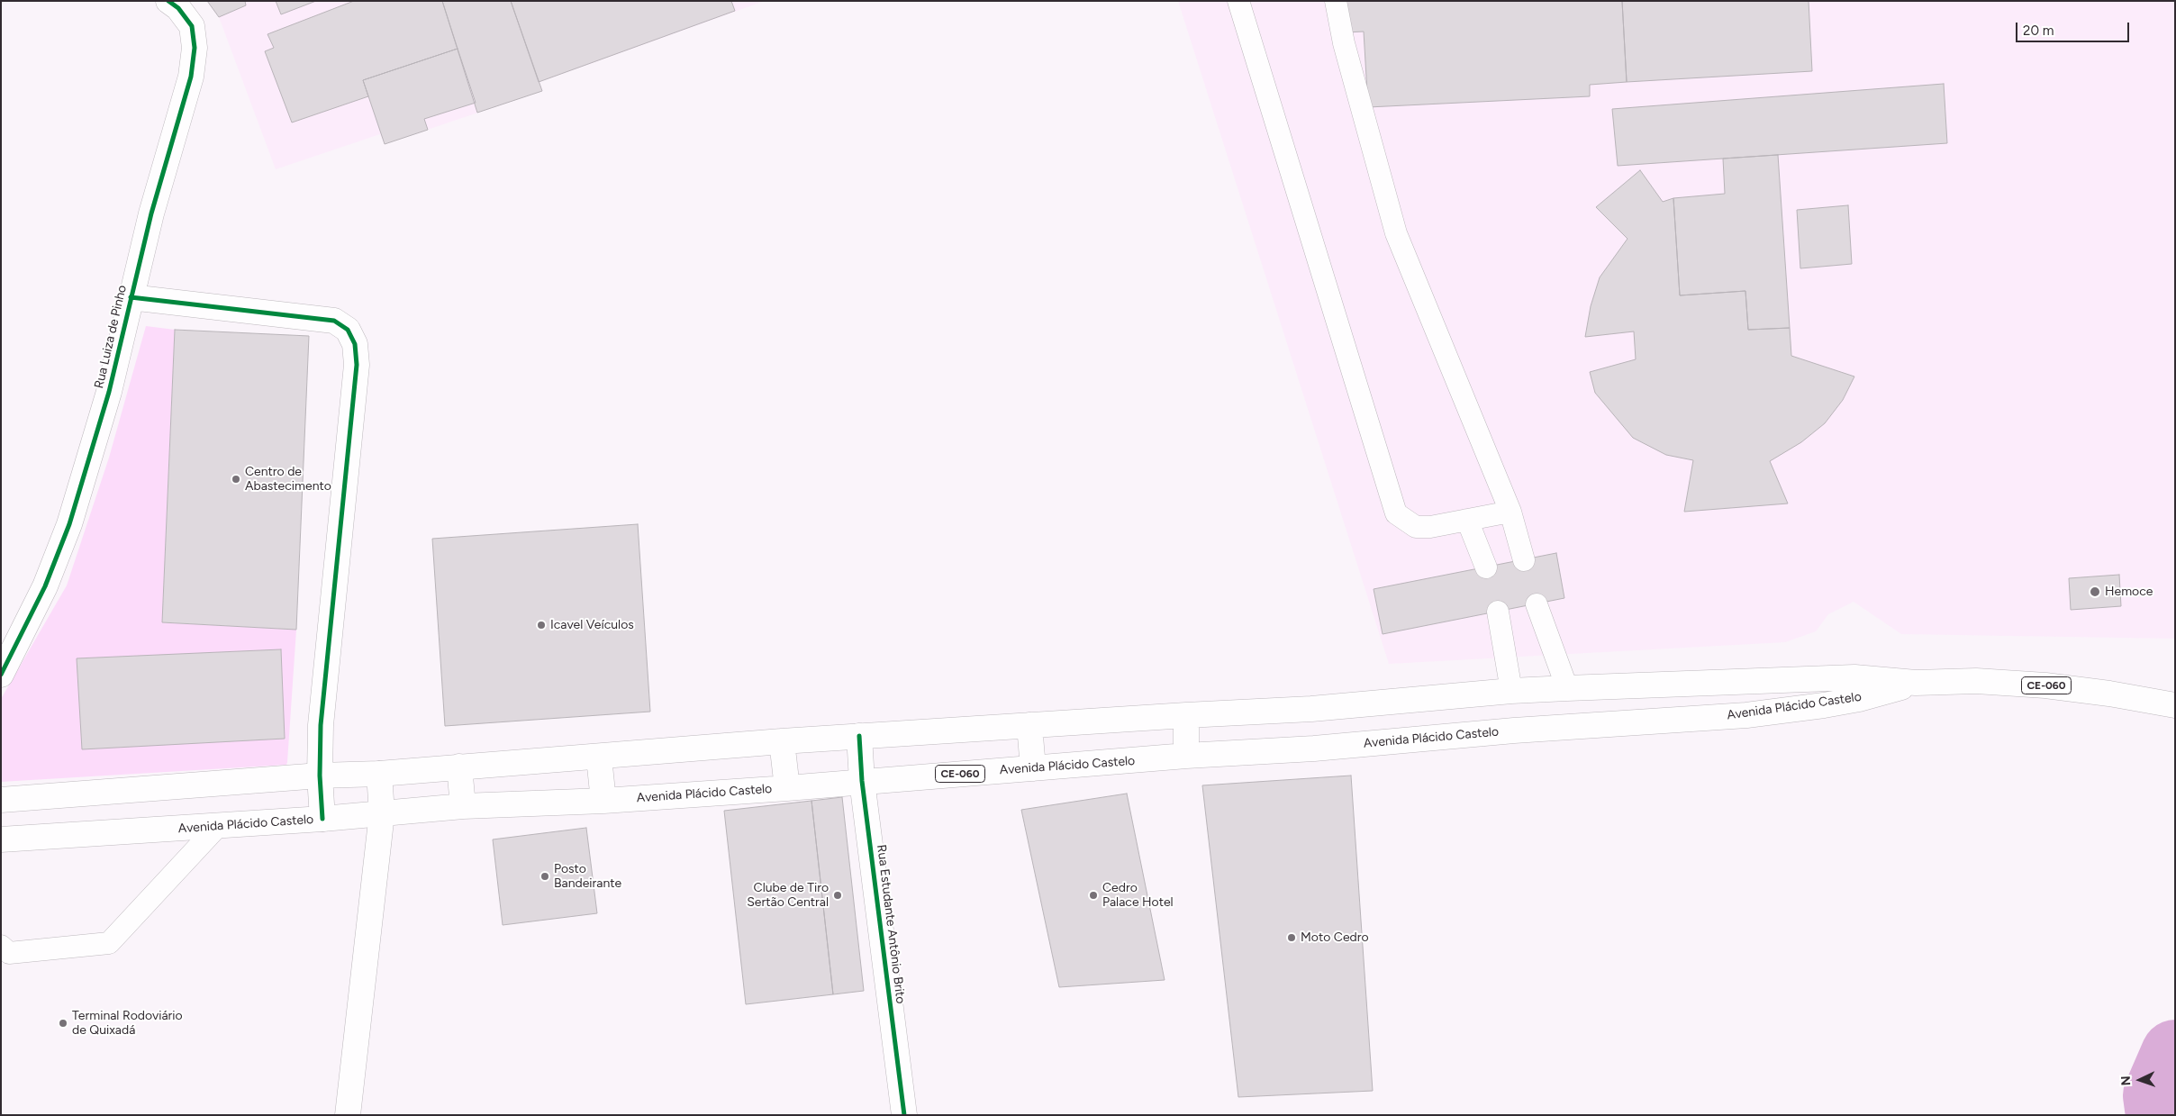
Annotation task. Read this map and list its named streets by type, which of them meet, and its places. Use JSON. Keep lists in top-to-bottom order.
{
  "streets": {
    "main road": [
      "Rua Luiza de Pinho",
      "CE-060",
      "Avenida Plácido Castelo",
      "Rua Estudante Antônio Brito"
    ]
  },
  "crossings": [
    ["Avenida Plácido Castelo", "Rua Estudante Antônio Brito"]
  ],
  "places": [
    "Centro de Abastecimento",
    "Hemoce",
    "Icavel Veículos",
    "Posto Bandeirante",
    "Clube de Tiro Sertão Central",
    "Cedro Palace Hotel",
    "Moto Cedro",
    "Terminal Rodoviário de Quixadá"
  ],
  "scale_bar": "20 m",
  "north": "left"
}
